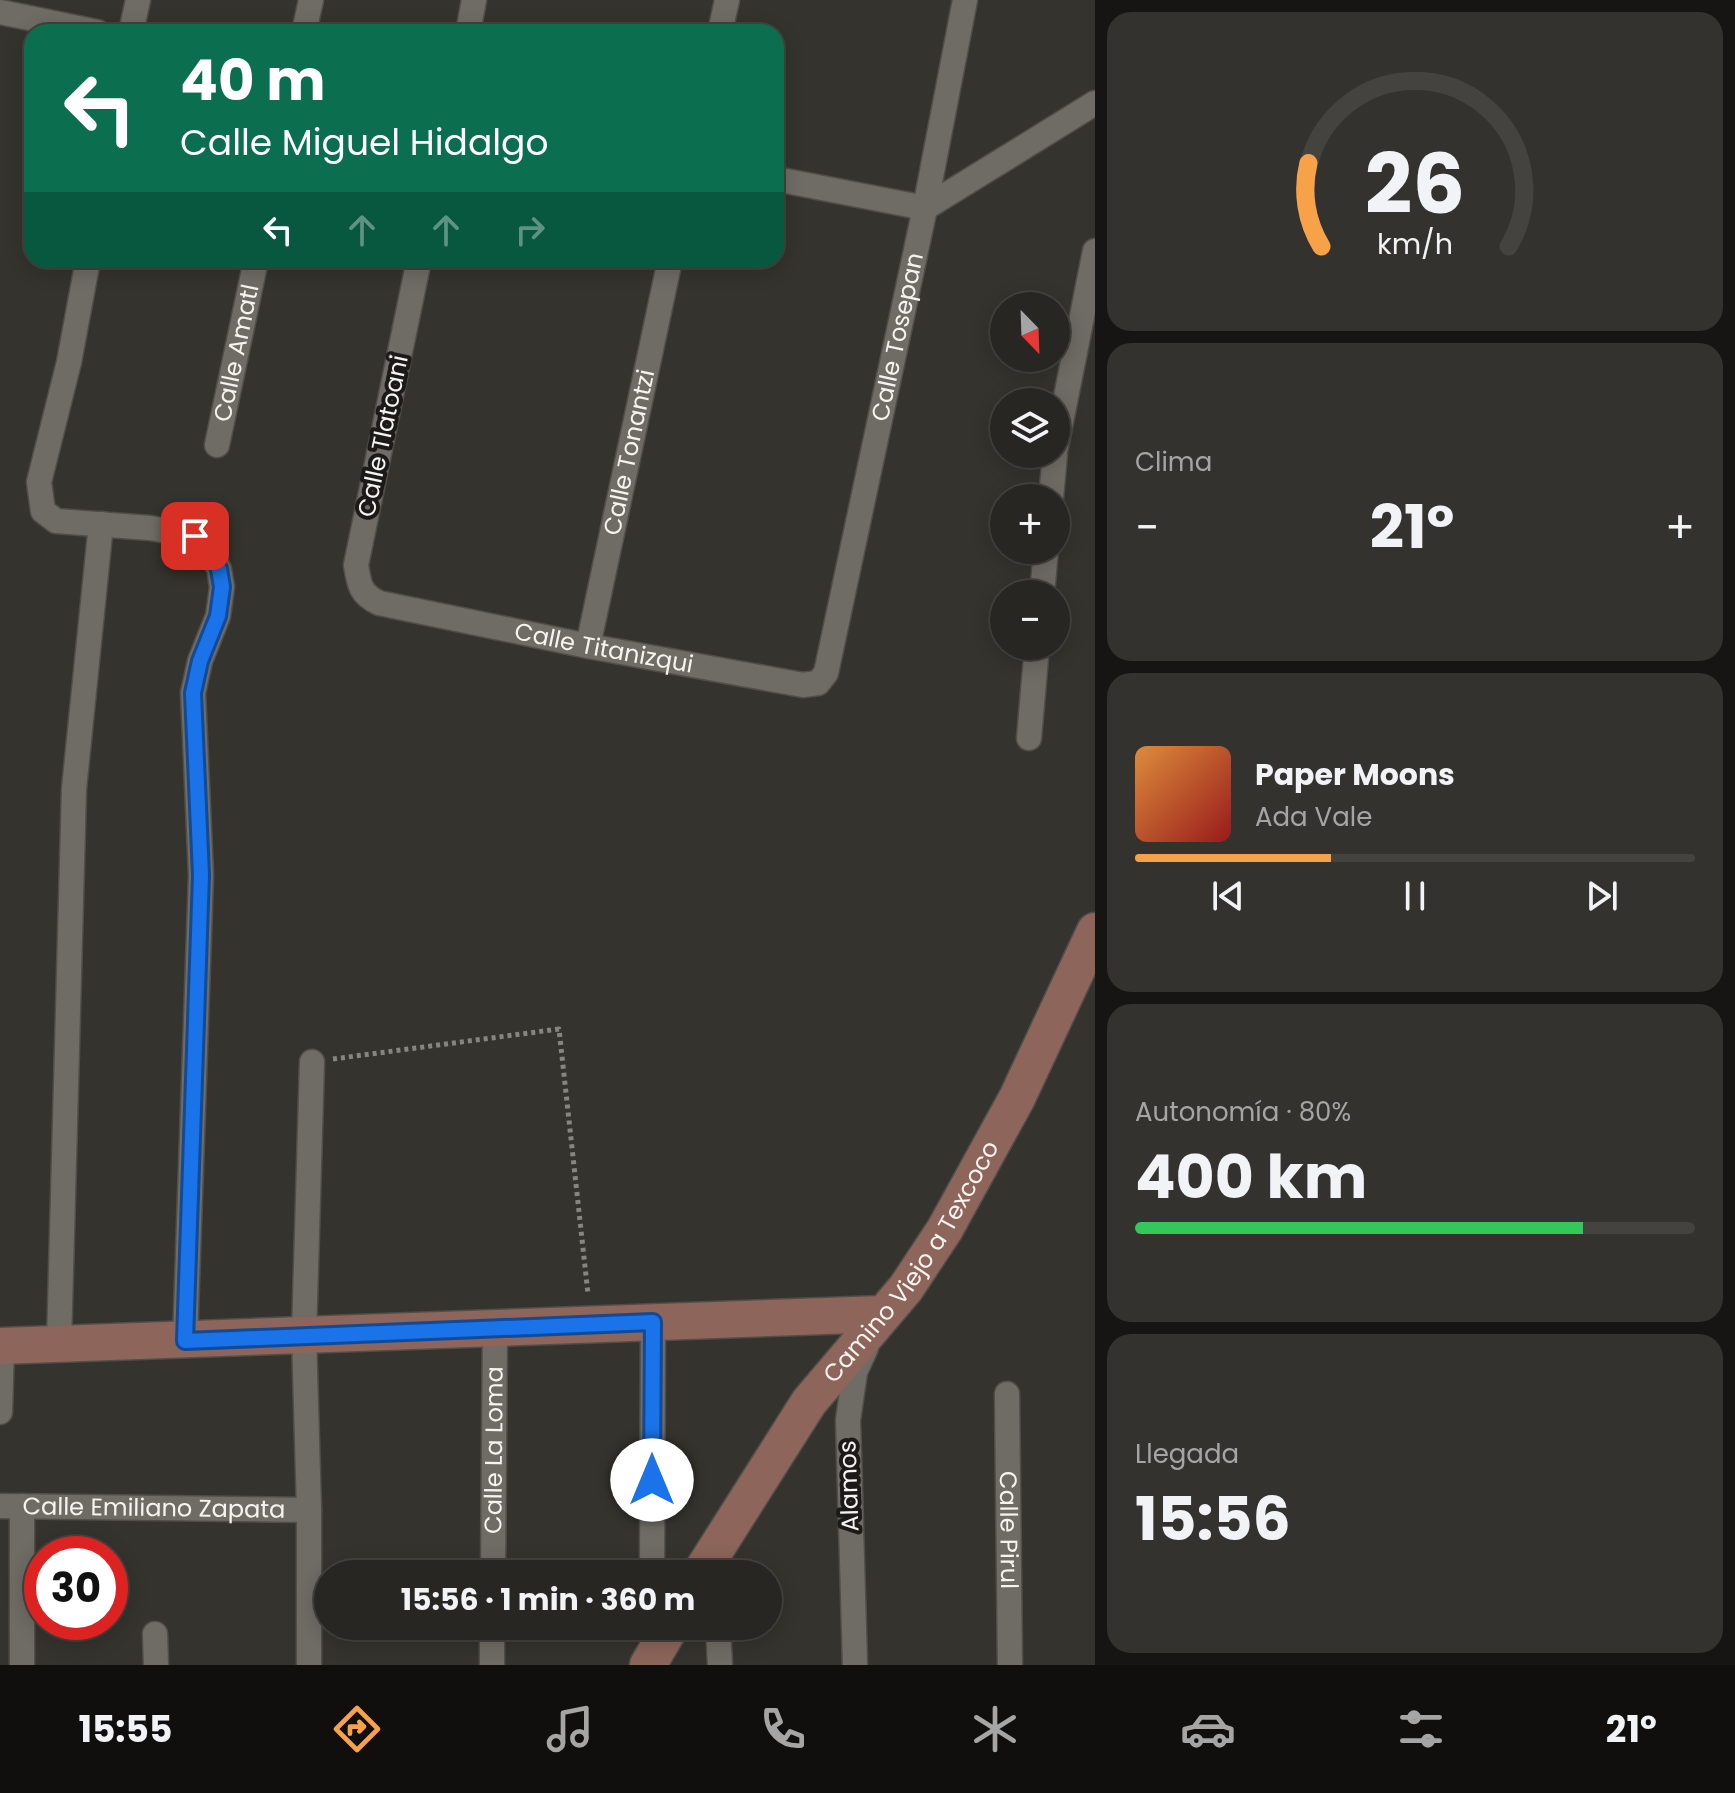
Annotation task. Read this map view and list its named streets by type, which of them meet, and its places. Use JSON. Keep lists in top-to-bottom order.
{
  "streets": {
    "main road": ["Camino Viejo a Texcoco"],
    "street": [
      "Calle Tosepan",
      "Calle Amatl",
      "Calle Tlatoani",
      "Calle Tonantzi",
      "Calle Titanizqui",
      "Calle La Loma",
      "Alamos",
      "Calle Emiliano Zapata",
      "Calle Pirul"
    ]
  },
  "crossings": [
    ["Calle Tosepan", "Calle Titanizqui"],
    ["Calle Tlatoani", "Calle Titanizqui"],
    ["Calle Tonantzi", "Calle Titanizqui"],
    ["Camino Viejo a Texcoco", "Alamos"]
  ],
  "north": "bottom right",
  "page": {
    "turn": ["40 m", "Calle Miguel Hidalgo"],
    "map_buttons": ["+", "−"],
    "tile": [
      "Clima",
      ["Autonomía · 80%", "400 km"],
      ["Llegada", "15:56"]
    ],
    "heat": ["−", "21°", "+"],
    "song": ["Paper Moons", "Ada Vale"],
    "limit": "30",
    "trip": "15:56 · 1 min · 360 m",
    "tabs": ["15:55", "21°"],
    "gauge": ["26", "km/h"]
  }
}
